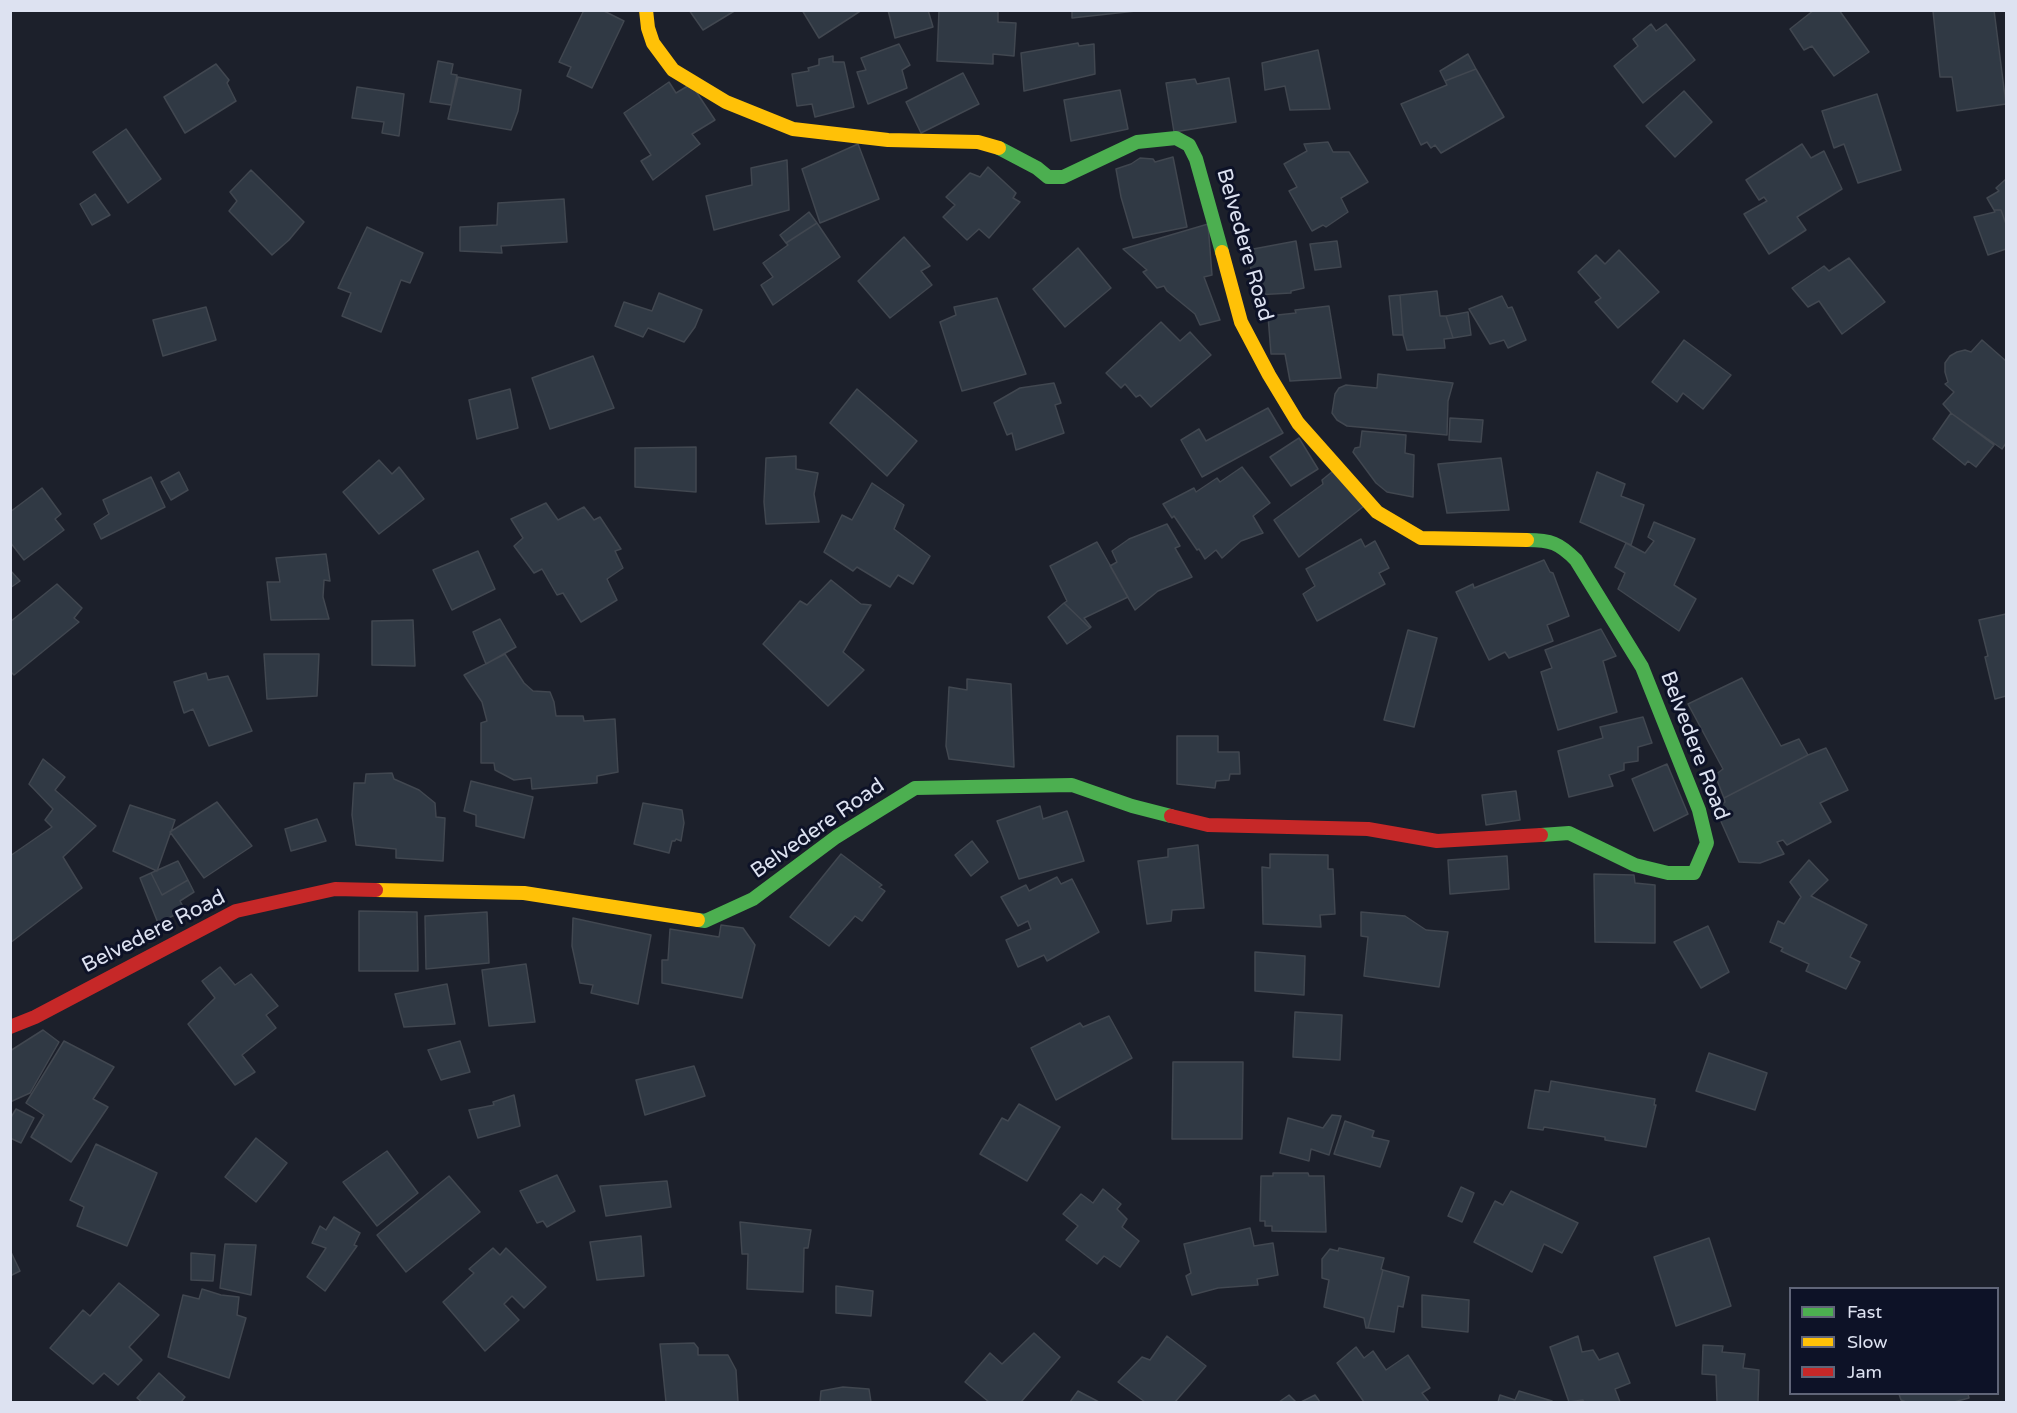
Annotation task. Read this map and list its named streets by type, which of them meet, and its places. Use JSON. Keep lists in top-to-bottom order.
{
  "streets": {
    "street": ["Belvedere Road"]
  },
  "legend": ["Fast", "Slow", "Jam"]
}
